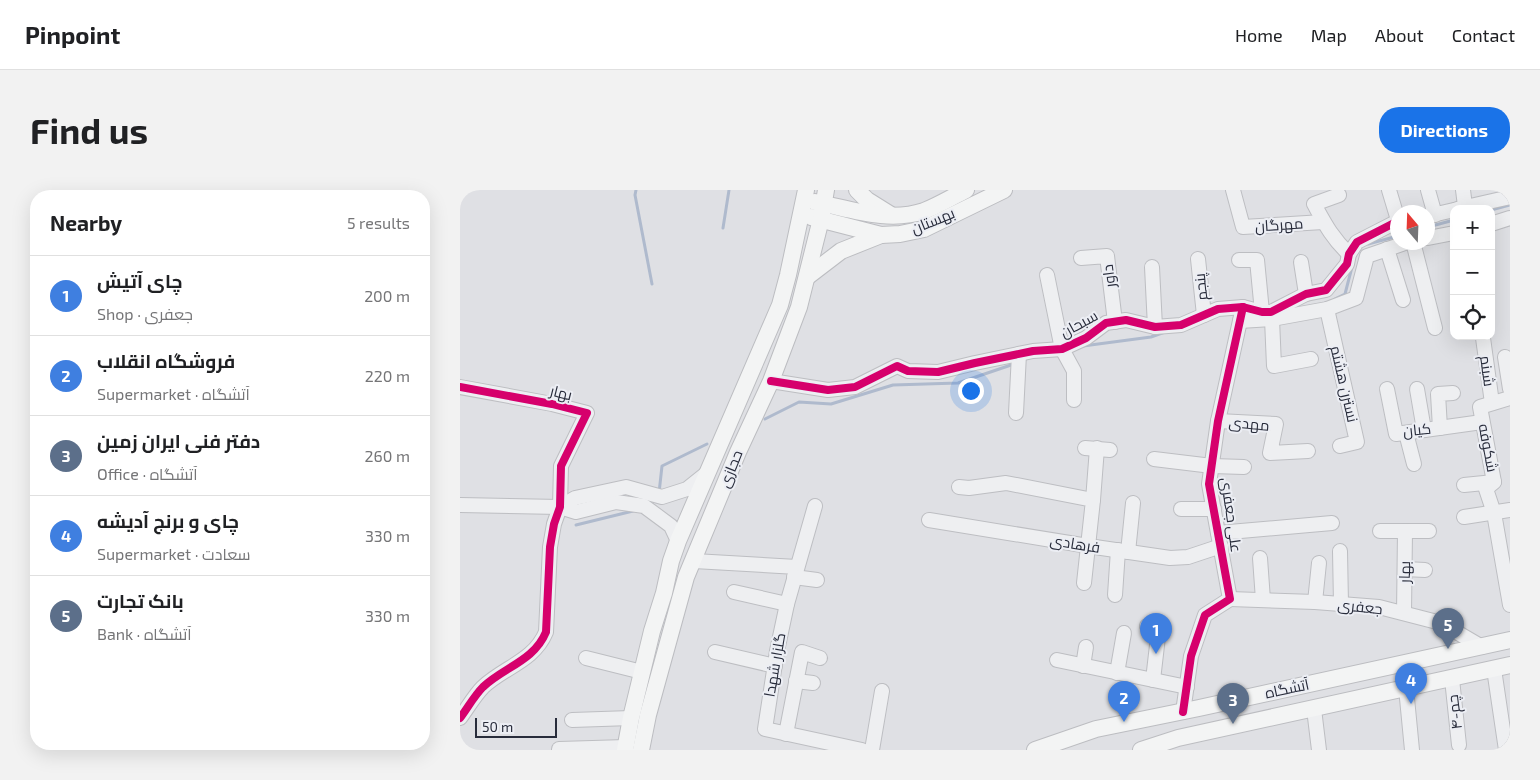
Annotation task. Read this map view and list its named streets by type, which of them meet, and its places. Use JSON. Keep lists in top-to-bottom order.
{
  "streets": {
    "main road": ["بهستان", "حجازی", "آتشگاه"],
    "street": [
      "مهرگان",
      "داور",
      "پنجم",
      "سبحان",
      "شبنم",
      "نسترن هشتم",
      "بهار",
      "مهدی",
      "کیان",
      "شکوفه",
      "علی جعفری",
      "فرهادی",
      "جعفری",
      "گلزار شهدا",
      "۴-چم"
    ]
  },
  "crossings": [
    ["بهستان", "حجازی"],
    ["داور", "سبحان"],
    ["پنجم", "سبحان"],
    ["سبحان", "حجازی"],
    ["سبحان", "علی جعفری"],
    ["شبنم", "شکوفه"],
    ["بهار", "جعفری"],
    ["مهدی", "علی جعفری"],
    ["کیان", "شکوفه"],
    ["علی جعفری", "فرهادی"],
    ["علی جعفری", "جعفری"],
    ["جعفری", "آتشگاه"],
    ["آتشگاه", "۴-چم"]
  ],
  "scale_bar": "50 m",
  "north": "top",
  "page": {
    "header": "Pinpoint",
    "nav": [
      "Home",
      "Map",
      "About",
      "Contact"
    ],
    "buttons": "Directions",
    "title": "Find us",
    "heading": ["Nearby", "5 results"],
    "map_buttons": ["+", "−"],
    "list": [
      {
        "mark": "1",
        "name": "چای آتیش",
        "note": "Shop · جعفری",
        "value": "200 m"
      },
      {
        "mark": "2",
        "name": "فروشگاه انقلاب",
        "note": "Supermarket · آتشگاه",
        "value": "220 m"
      },
      {
        "mark": "3",
        "name": "دفتر فنی ایران زمین",
        "note": "Office · آتشگاه",
        "value": "260 m"
      },
      {
        "mark": "4",
        "name": "چای و برنج آدیشه",
        "note": "Supermarket · سعادت",
        "value": "330 m"
      },
      {
        "mark": "5",
        "name": "بانک تجارت",
        "note": "Bank · آتشگاه",
        "value": "330 m"
      }
    ],
    "pins": [
      "5",
      "1",
      "4",
      "2",
      "3"
    ],
    "scale": "50 m"
  }
}
